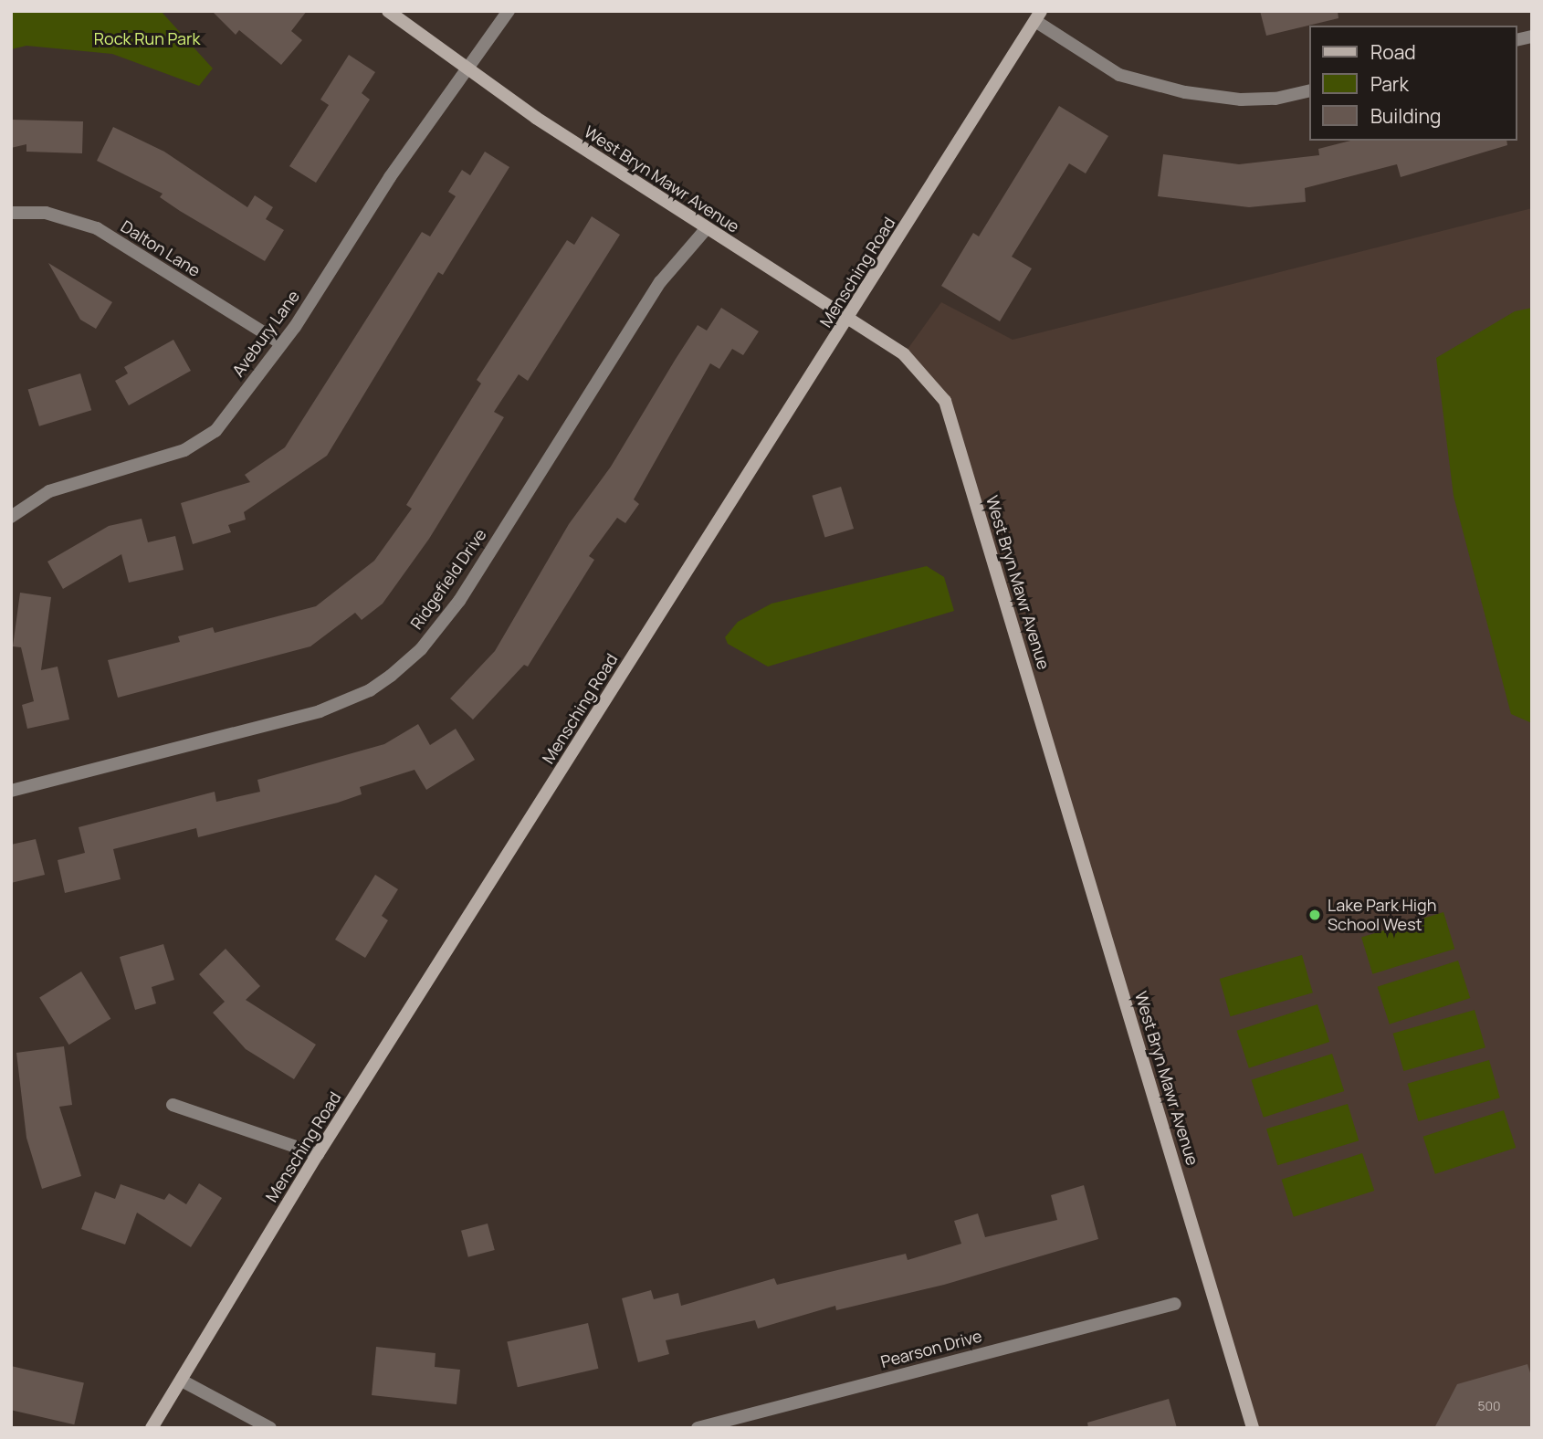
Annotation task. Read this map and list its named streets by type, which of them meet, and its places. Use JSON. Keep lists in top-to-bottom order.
{
  "streets": {
    "street": [
      "West Bryn Mawr Avenue",
      "Dalton Lane",
      "Mensching Road",
      "Avebury Lane",
      "Ridgefield Drive",
      "Pearson Drive"
    ]
  },
  "crossings": [
    ["West Bryn Mawr Avenue", "Mensching Road"],
    ["West Bryn Mawr Avenue", "Avebury Lane"],
    ["West Bryn Mawr Avenue", "Ridgefield Drive"],
    ["Dalton Lane", "Avebury Lane"]
  ],
  "parks": ["Rock Run Park"],
  "places": ["Lake Park High School West"],
  "house_numbers": ["500"],
  "legend": ["Road", "Park", "Building"]
}
